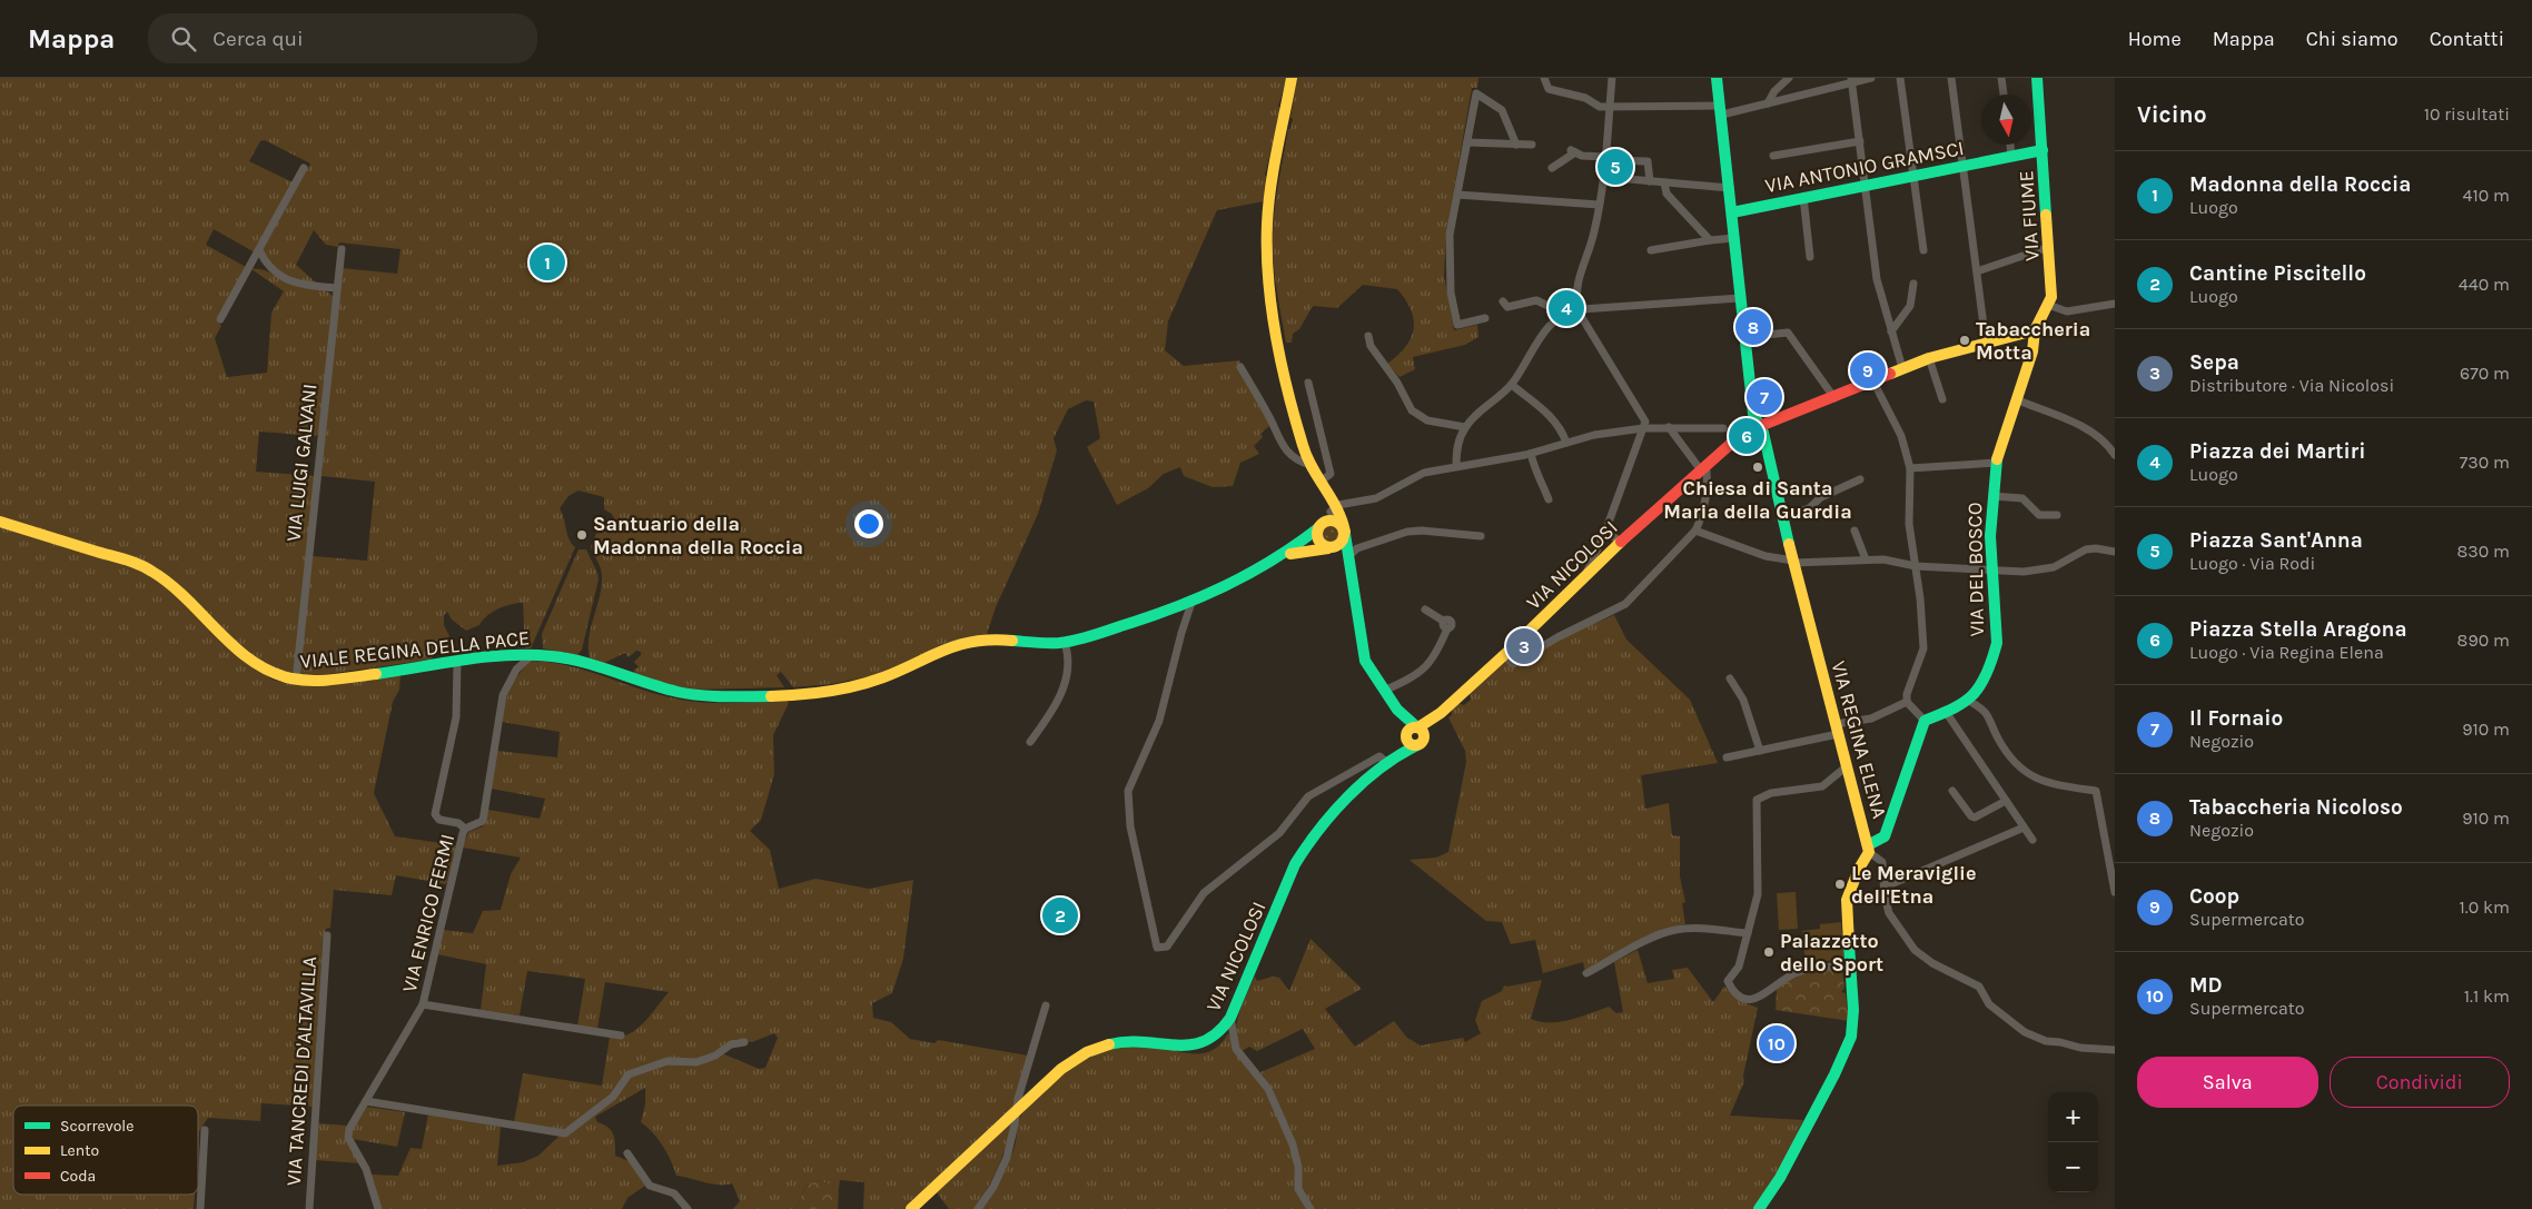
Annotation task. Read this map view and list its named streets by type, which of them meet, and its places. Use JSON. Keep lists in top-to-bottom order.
{
  "streets": {
    "street": [
      "VIA ANTONIO GRAMSCI",
      "VIA FIUME",
      "VIA LUIGI GALVANI",
      "VIA NICOLOSI",
      "VIA DEL BOSCO",
      "VIALE REGINA DELLA PACE",
      "VIA REGINA ELENA",
      "VIA ENRICO FERMI",
      "VIA TANCREDI D'ALTAVILLA"
    ]
  },
  "crossings": [
    ["VIA ANTONIO GRAMSCI", "VIA FIUME"],
    ["VIA FIUME", "VIA DEL BOSCO"],
    ["VIA LUIGI GALVANI", "VIALE REGINA DELLA PACE"],
    ["VIALE REGINA DELLA PACE", "VIA ENRICO FERMI"]
  ],
  "places": [
    "Tabaccheria Motta",
    "Chiesa di Santa Maria della Guardia",
    "Santuario della Madonna della Roccia",
    "Le Meraviglie dell'Etna",
    "Palazzetto dello Sport"
  ],
  "legend": ["Scorrevole", "Lento", "Coda"],
  "north": "bottom",
  "page": {
    "header": "Mappa",
    "search": "Cerca qui",
    "nav": [
      "Home",
      "Mappa",
      "Chi siamo",
      "Contatti"
    ],
    "heading": ["Vicino", "10 risultati"],
    "pins": [
      "5",
      "1",
      "4",
      "8",
      "9",
      "7",
      "6",
      "3",
      "2",
      "10"
    ],
    "list": [
      {
        "mark": "1",
        "name": "Madonna della Roccia",
        "note": "Luogo",
        "value": "410 m"
      },
      {
        "mark": "2",
        "name": "Cantine Piscitello",
        "note": "Luogo",
        "value": "440 m"
      },
      {
        "mark": "3",
        "name": "Sepa",
        "note": "Distributore · Via Nicolosi",
        "value": "670 m"
      },
      {
        "mark": "4",
        "name": "Piazza dei Martiri",
        "note": "Luogo",
        "value": "730 m"
      },
      {
        "mark": "5",
        "name": "Piazza Sant'Anna",
        "note": "Luogo · Via Rodi",
        "value": "830 m"
      },
      {
        "mark": "6",
        "name": "Piazza Stella Aragona",
        "note": "Luogo · Via Regina Elena",
        "value": "890 m"
      },
      {
        "mark": "7",
        "name": "Il Fornaio",
        "note": "Negozio",
        "value": "910 m"
      },
      {
        "mark": "8",
        "name": "Tabaccheria Nicoloso",
        "note": "Negozio",
        "value": "910 m"
      },
      {
        "mark": "9",
        "name": "Coop",
        "note": "Supermercato",
        "value": "1.0 km"
      },
      {
        "mark": "10",
        "name": "MD",
        "note": "Supermercato",
        "value": "1.1 km"
      }
    ],
    "buttons": ["Salva", "Condividi"],
    "map_buttons": ["+", "−"]
  }
}
